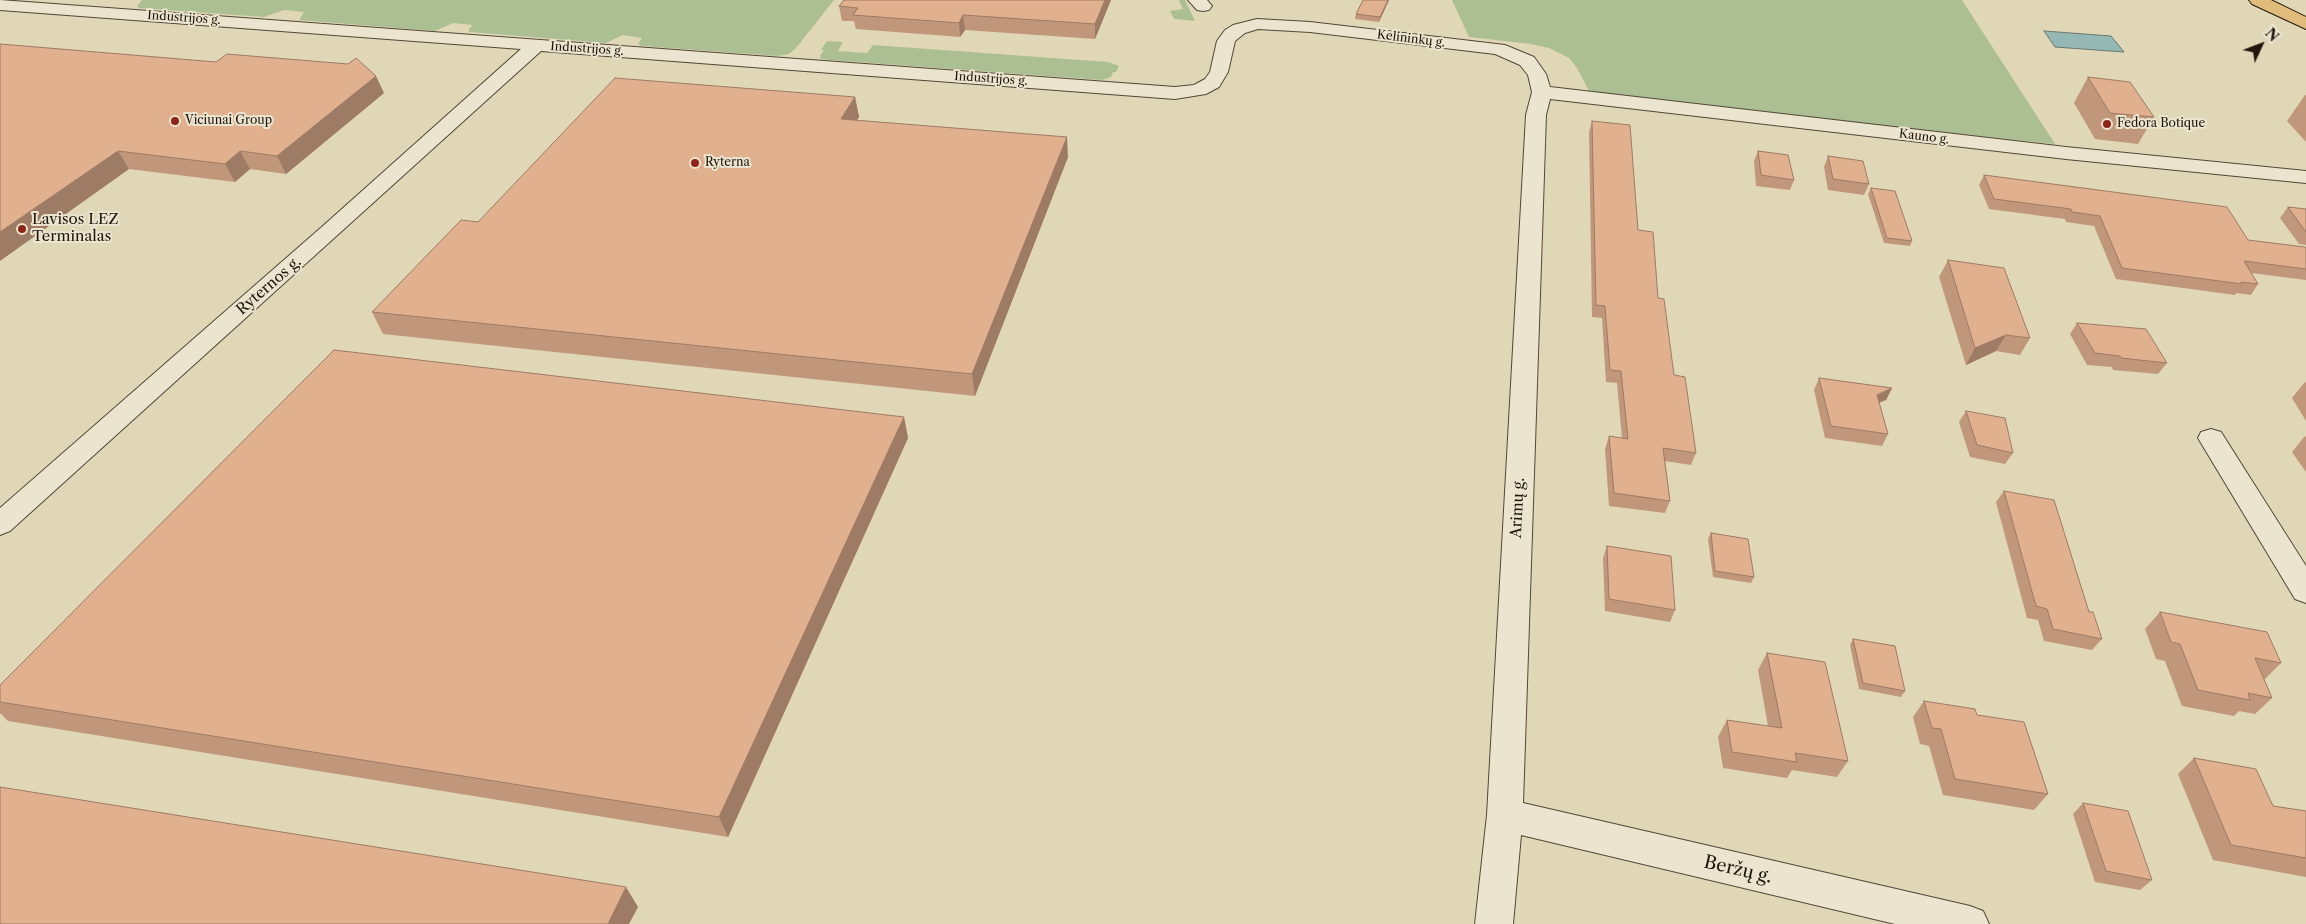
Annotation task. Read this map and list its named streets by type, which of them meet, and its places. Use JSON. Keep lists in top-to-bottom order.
{
  "streets": {
    "street": [
      "Industrijos g.",
      "Kelininkų g.",
      "Kauno g.",
      "Ryternos g.",
      "Arimų g.",
      "Beržų g."
    ]
  },
  "crossings": [
    ["Industrijos g.", "Kelininkų g."],
    ["Industrijos g.", "Ryternos g."],
    ["Kelininkų g.", "Kauno g."],
    ["Kelininkų g.", "Arimų g."],
    ["Kauno g.", "Arimų g."],
    ["Arimų g.", "Beržų g."]
  ],
  "places": [
    "Viciunai Group",
    "Fedora Botique",
    "Ryterna",
    "Lavisos LEZ Terminalas"
  ],
  "north": "top right"
}
